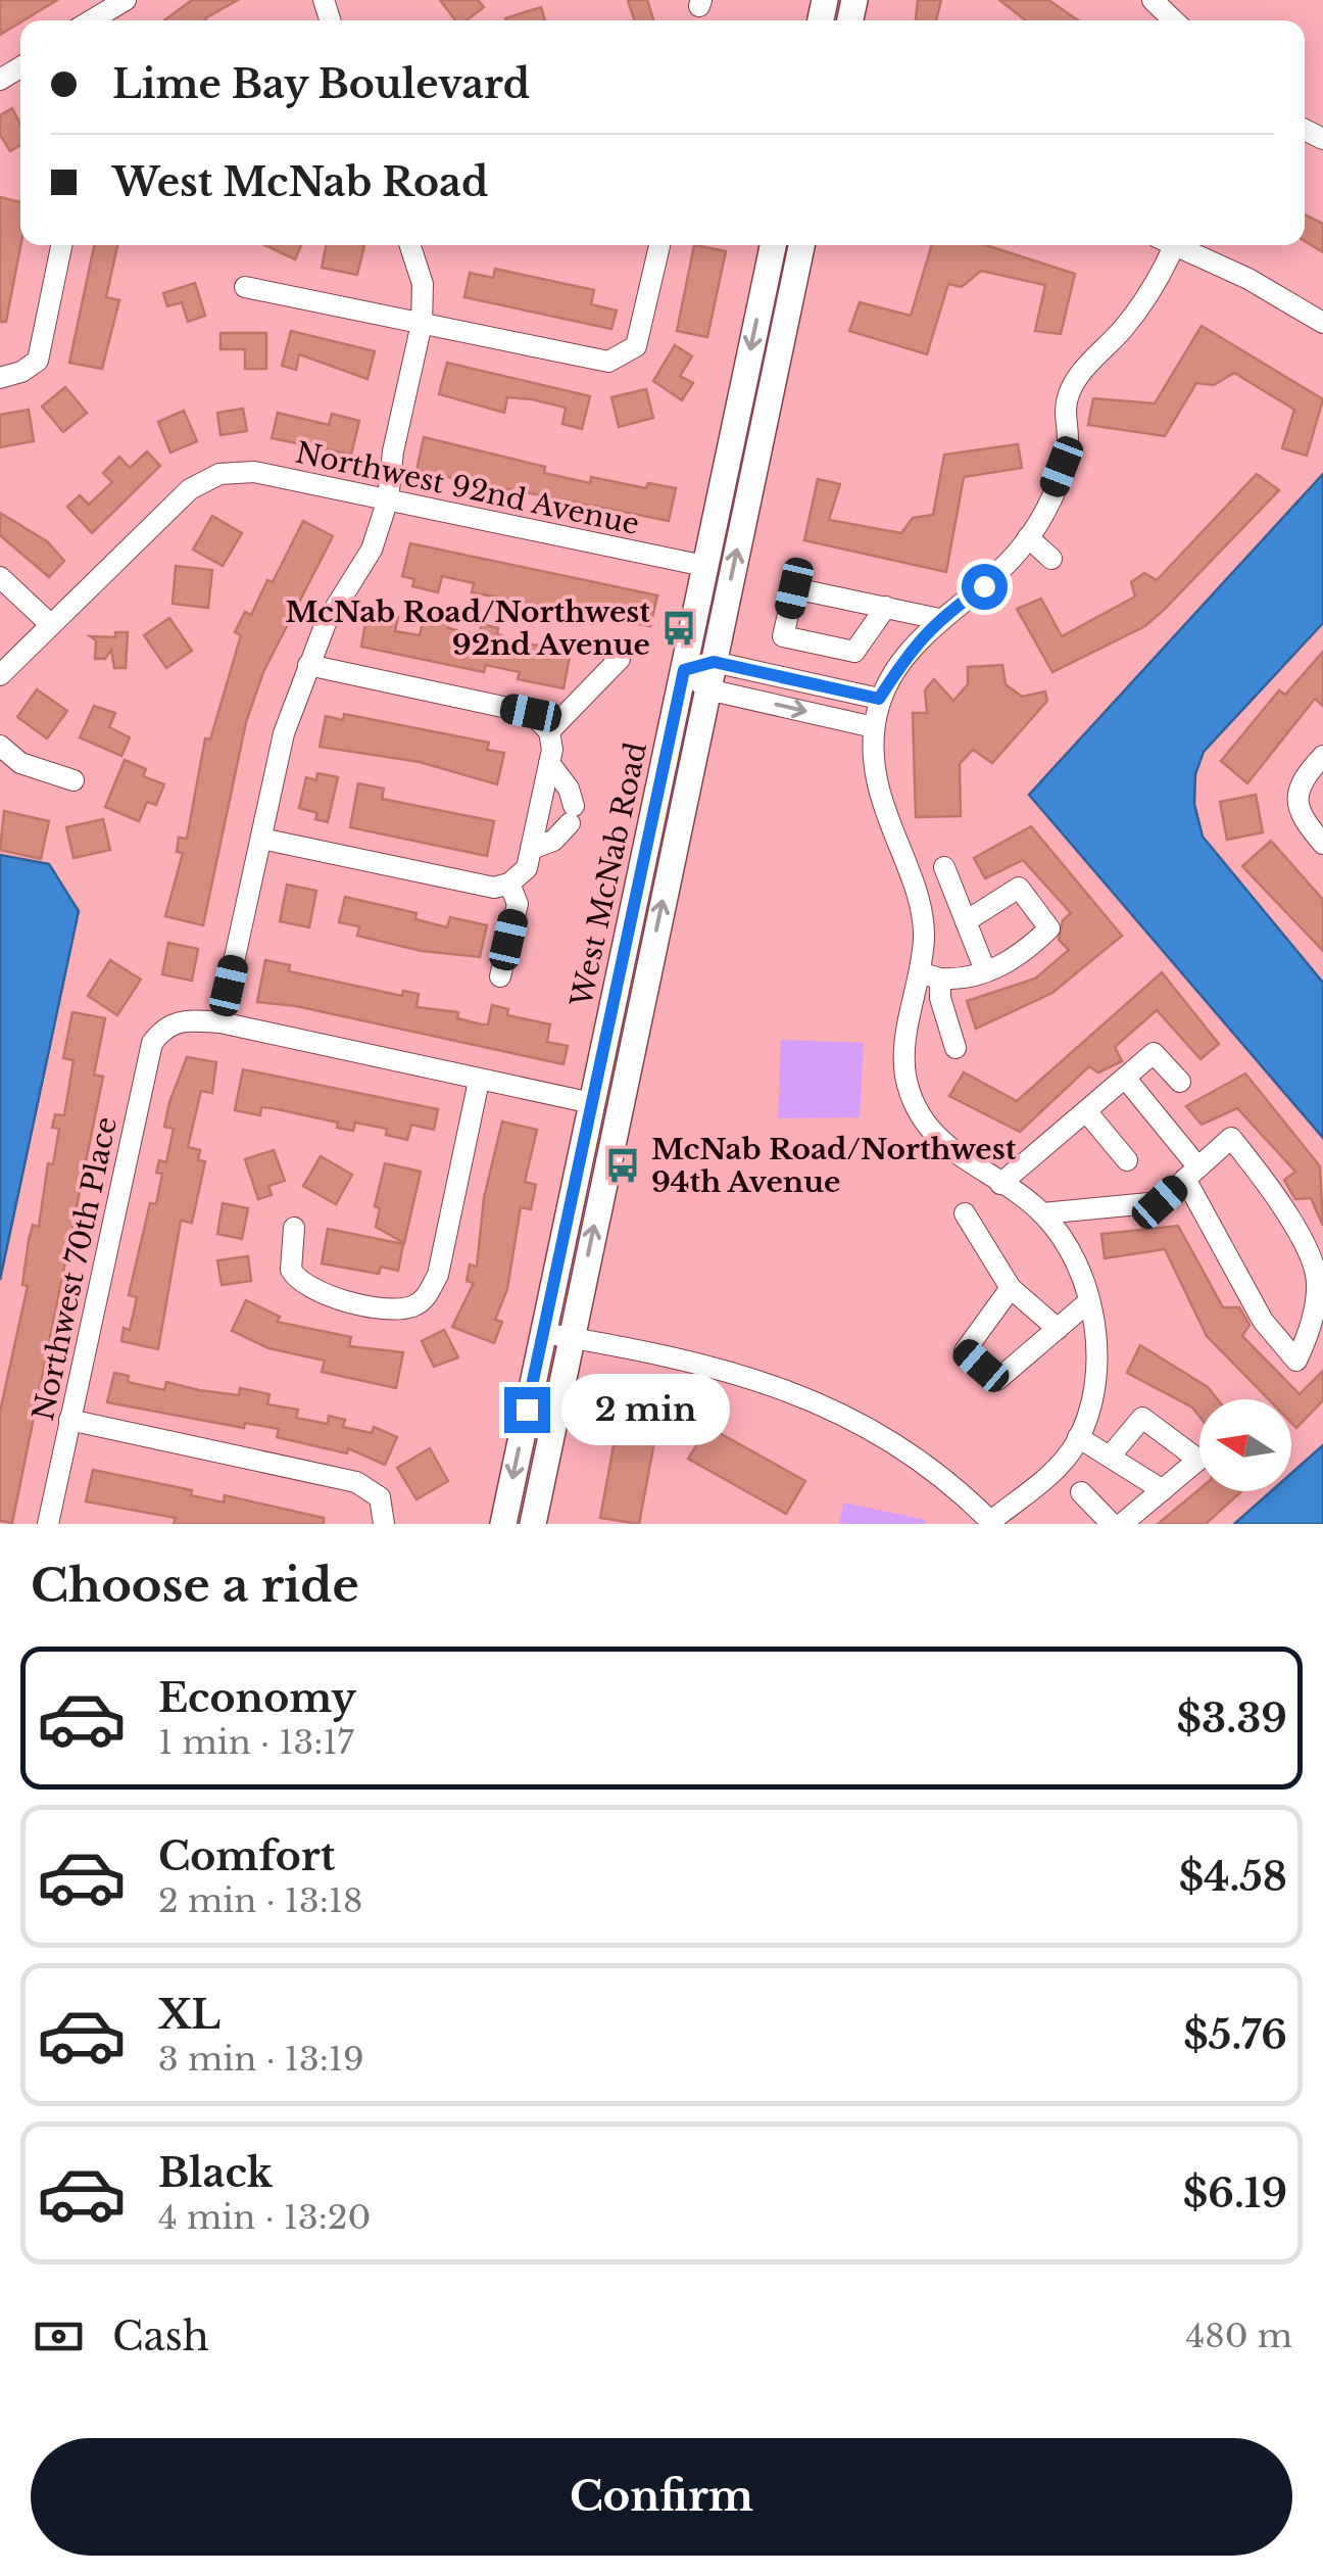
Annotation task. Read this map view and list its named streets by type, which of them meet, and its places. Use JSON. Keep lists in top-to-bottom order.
{
  "streets": {
    "main road": ["West McNab Road"],
    "street": ["Northwest 92nd Avenue", "Northwest 70th Place"]
  },
  "crossings": [
    ["Northwest 92nd Avenue", "West McNab Road"]
  ],
  "places": {
    "bus stop": ["McNab Road/Northwest 92nd Avenue", "McNab Road/Northwest 94th Avenue"]
  },
  "north": "left",
  "page": {
    "banner": ["Lime Bay Boulevard", "West McNab Road"],
    "bubble": "2 min",
    "heading": "Choose a ride",
    "list": [
      {
        "name": "Economy",
        "note": "1 min · 13:17",
        "value": "$3.39"
      },
      {
        "name": "Comfort",
        "note": "2 min · 13:18",
        "value": "$4.58"
      },
      {
        "name": "XL",
        "note": "3 min · 13:19",
        "value": "$5.76"
      },
      {
        "name": "Black",
        "note": "4 min · 13:20",
        "value": "$6.19"
      }
    ],
    "pay": ["Cash", "480 m"],
    "buttons": "Confirm"
  }
}
